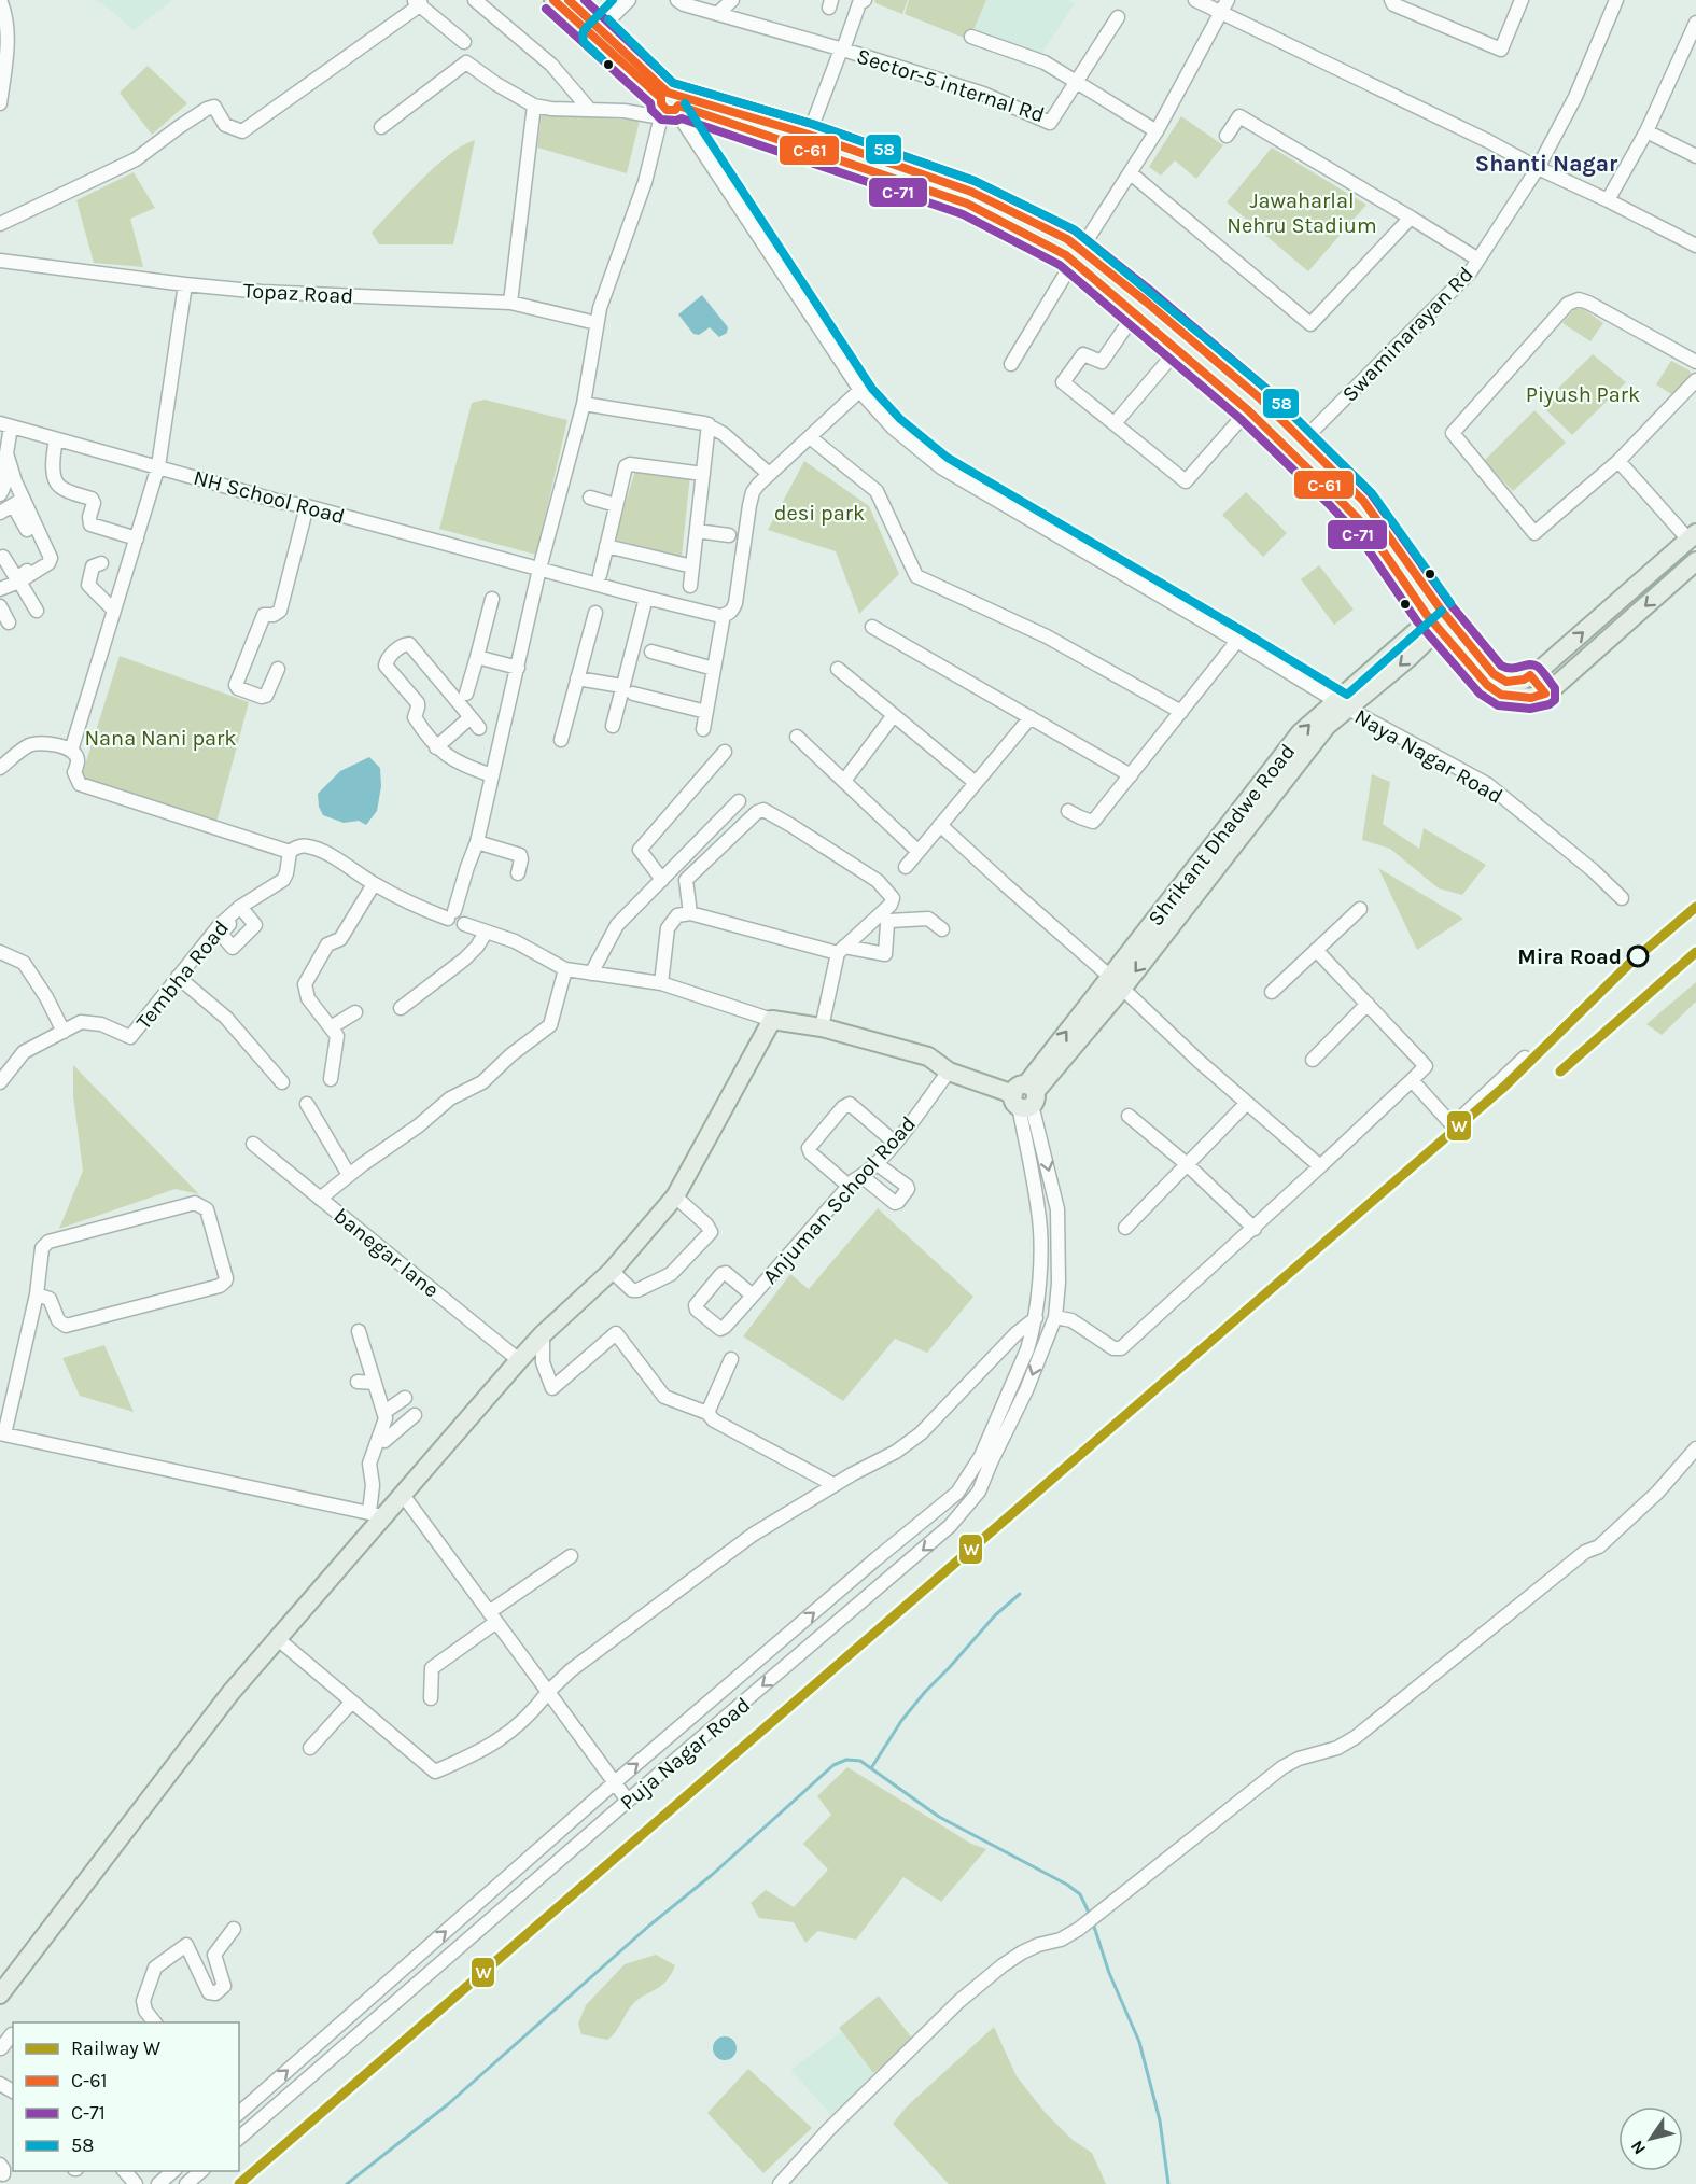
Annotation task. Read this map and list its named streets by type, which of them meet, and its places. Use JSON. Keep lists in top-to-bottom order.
{
  "streets": {
    "main road": ["Shrikant Dhadwe Road"],
    "street": [
      "Sector-5 internal Rd",
      "Topaz Road",
      "Swaminarayan Rd",
      "NH School Road",
      "Naya Nagar Road",
      "Tembha Road",
      "Anjuman School Road",
      "banegar lane",
      "Puja Nagar Road"
    ]
  },
  "crossings": [
    ["Naya Nagar Road", "Shrikant Dhadwe Road"],
    ["Shrikant Dhadwe Road", "Puja Nagar Road"]
  ],
  "districts": ["Shanti Nagar"],
  "parks": [
    "Jawaharlal Nehru Stadium",
    "Piyush Park",
    "desi park",
    "Nana Nani park"
  ],
  "places": ["Mira Road"],
  "lines": [
    "transit line C-61",
    "transit line C-71",
    "transit line 58",
    "rail line W"
  ],
  "legend": [
    "Railway W",
    "C-61",
    "C-71",
    "58"
  ],
  "north": "bottom left"
}
